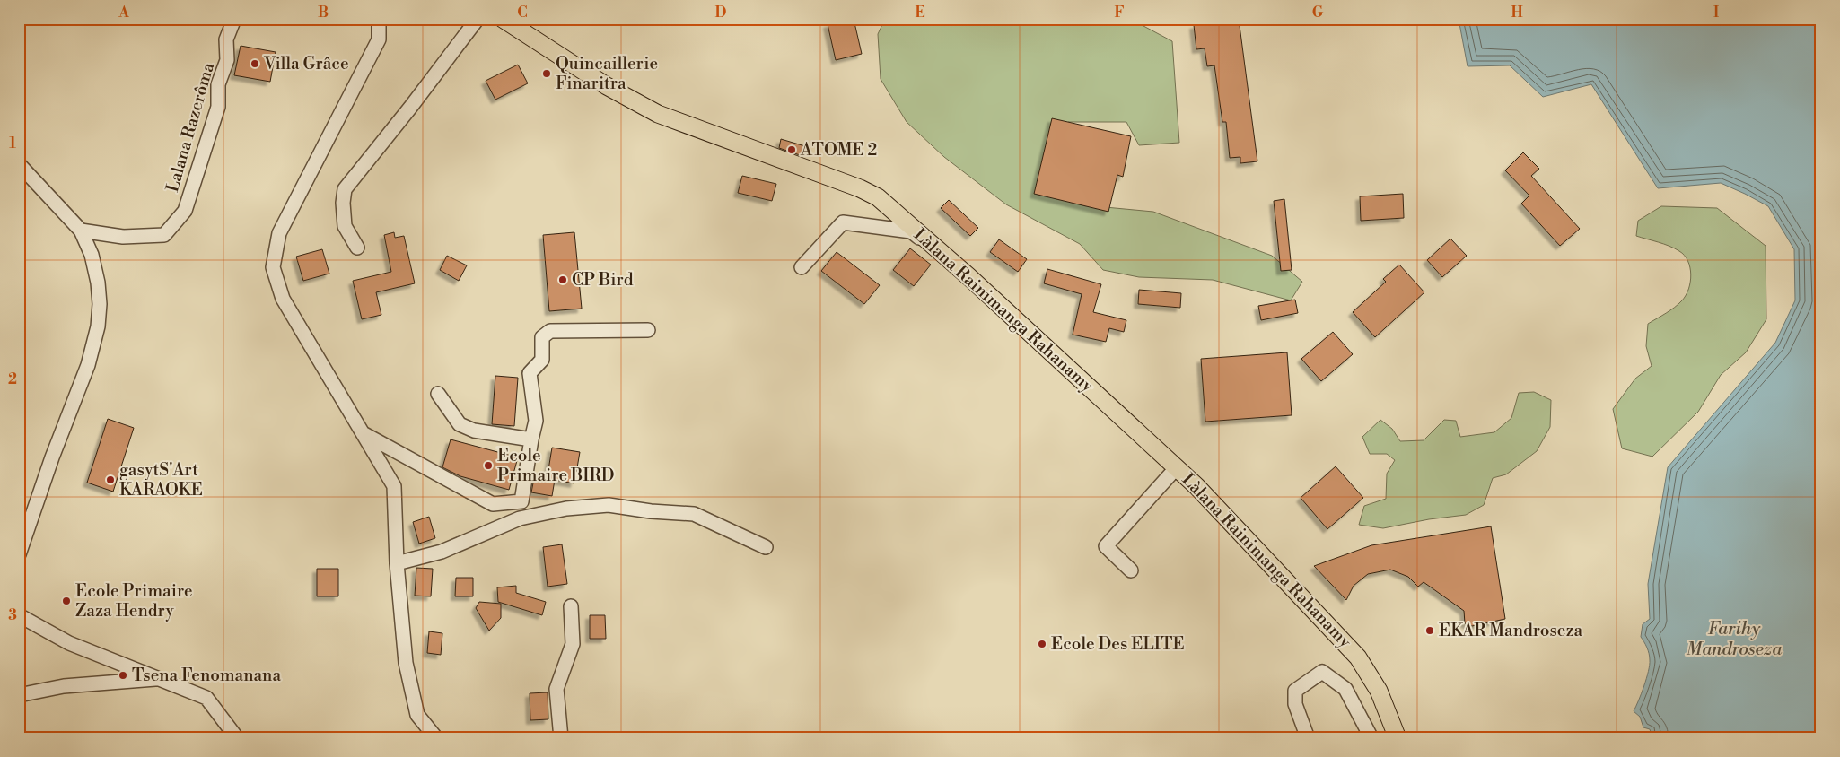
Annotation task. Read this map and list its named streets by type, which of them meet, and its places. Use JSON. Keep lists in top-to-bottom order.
{
  "streets": {
    "main road": ["Làlana Rainimanga Rahanamy"],
    "street": ["Lalana Razerôma"]
  },
  "water": ["Farihy Mandroseza"],
  "places": [
    "Villa Grâce",
    "Quincaillerie Finaritra",
    "ATOME 2",
    "CP Bird",
    "Ecole Primaire BIRD",
    "gasytS'Art KARAOKE",
    "Ecole Primaire Zaza Hendry",
    "EKAR Mandroseza",
    "Ecole Des ELITE",
    "Tsena Fenomanana"
  ],
  "grid": {
    "columns": [
      "A",
      "B",
      "C",
      "D",
      "E",
      "F",
      "G",
      "H",
      "I"
    ],
    "rows": ["1", "2", "3"]
  }
}
